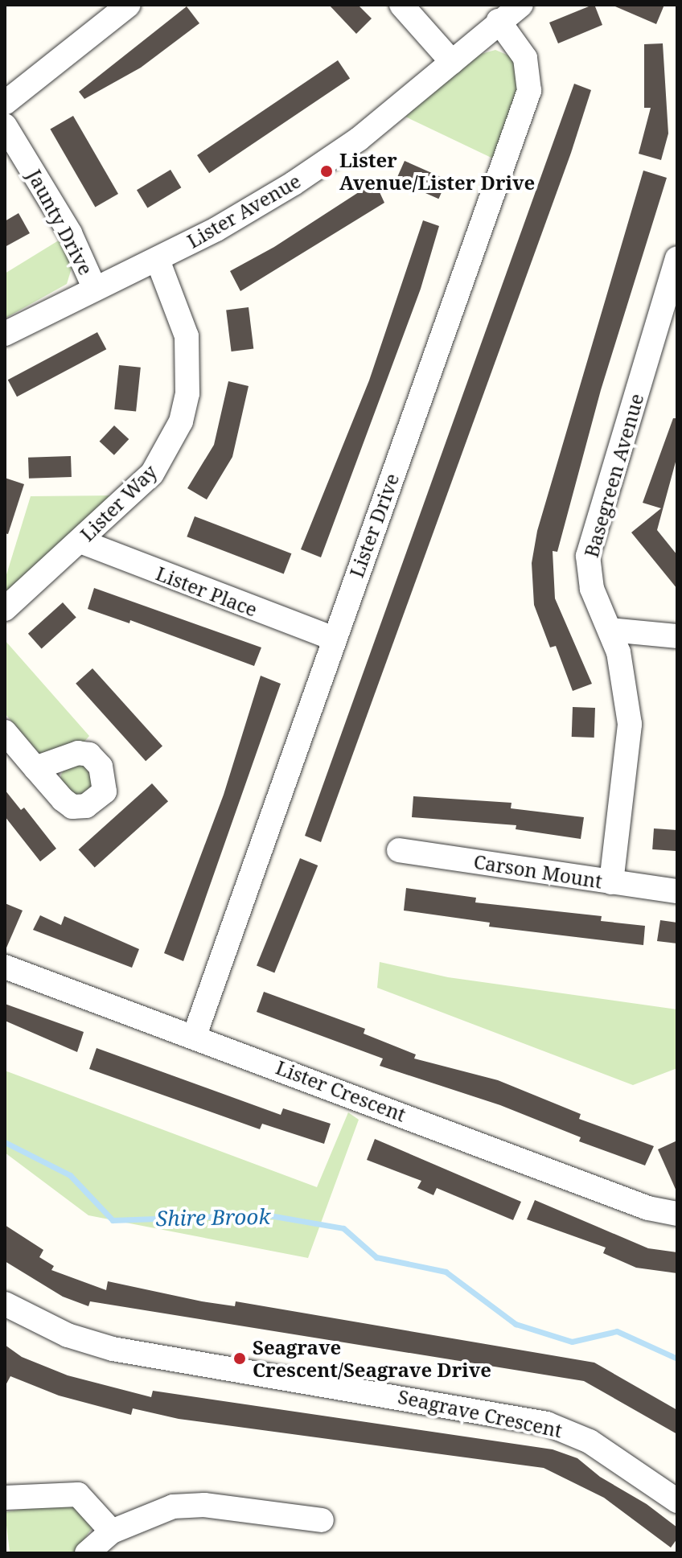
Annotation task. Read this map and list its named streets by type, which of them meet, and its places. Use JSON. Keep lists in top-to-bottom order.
{
  "streets": {
    "street": [
      "Lister Avenue",
      "Jaunty Drive",
      "Basegreen Avenue",
      "Lister Way",
      "Lister Drive",
      "Lister Place",
      "Carson Mount",
      "Lister Crescent",
      "Seagrave Crescent"
    ]
  },
  "crossings": [
    ["Lister Avenue", "Jaunty Drive"],
    ["Lister Avenue", "Lister Way"],
    ["Lister Avenue", "Lister Drive"],
    ["Basegreen Avenue", "Carson Mount"],
    ["Lister Way", "Lister Place"],
    ["Lister Drive", "Lister Place"],
    ["Lister Drive", "Lister Crescent"]
  ],
  "water": ["Shire Brook"],
  "places": ["Lister Avenue/Lister Drive", "Seagrave Crescent/Seagrave Drive"]
}
